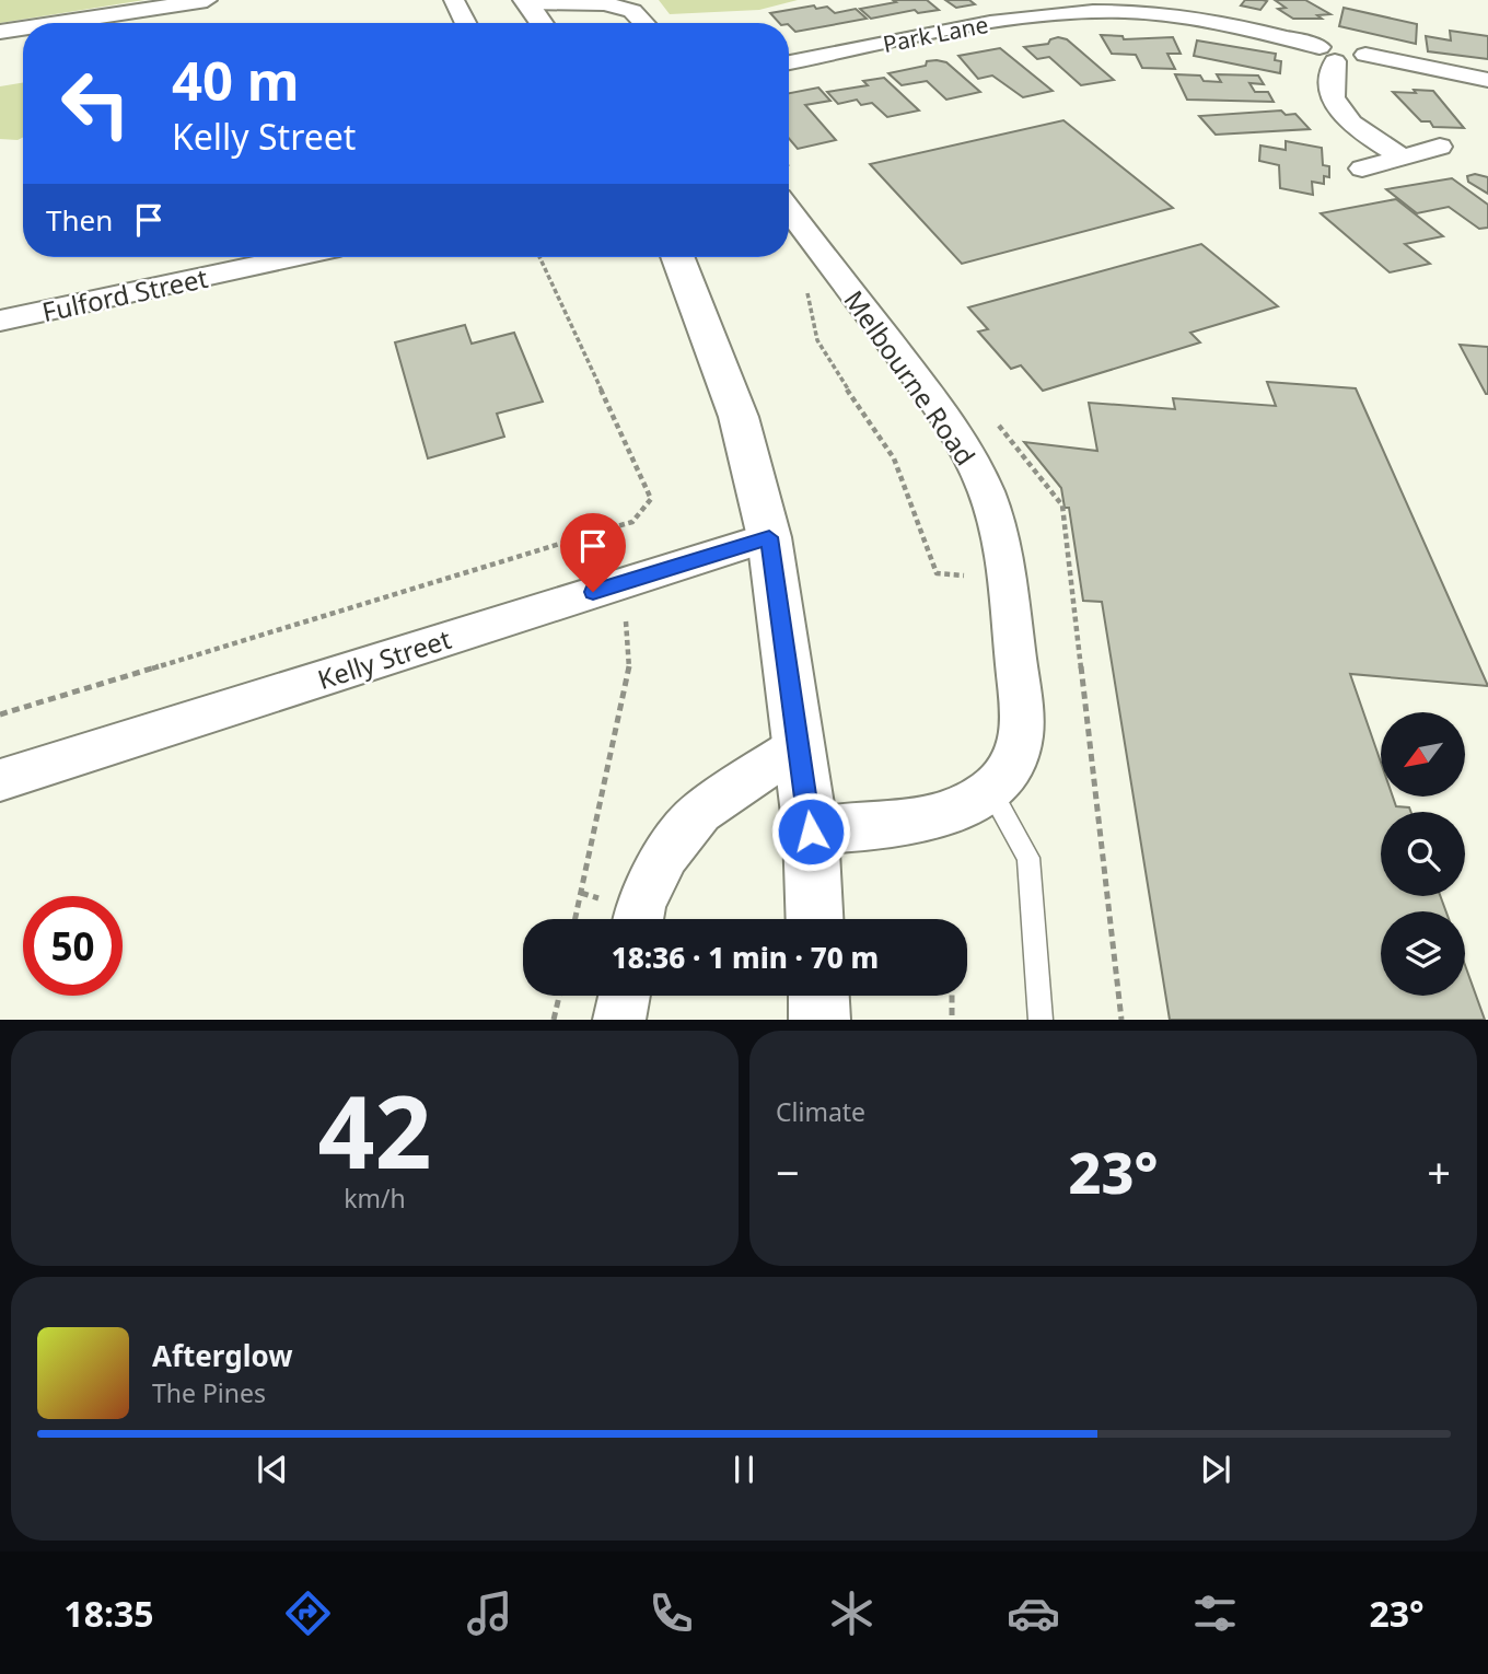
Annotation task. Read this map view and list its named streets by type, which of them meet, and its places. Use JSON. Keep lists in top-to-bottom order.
{
  "streets": {
    "street": [
      "Park Lane",
      "Fulford Street",
      "Melbourne Road",
      "Kelly Street"
    ]
  },
  "north": "bottom left",
  "page": {
    "turn": ["40 m", "Kelly Street"],
    "then": "Then",
    "limit": "50",
    "trip": "18:36 · 1 min · 70 m",
    "tile": [
      ["42", "km/h"],
      "Climate"
    ],
    "heat": ["−", "23°", "+"],
    "song": ["Afterglow", "The Pines"],
    "tabs": ["18:35", "23°"]
  }
}
